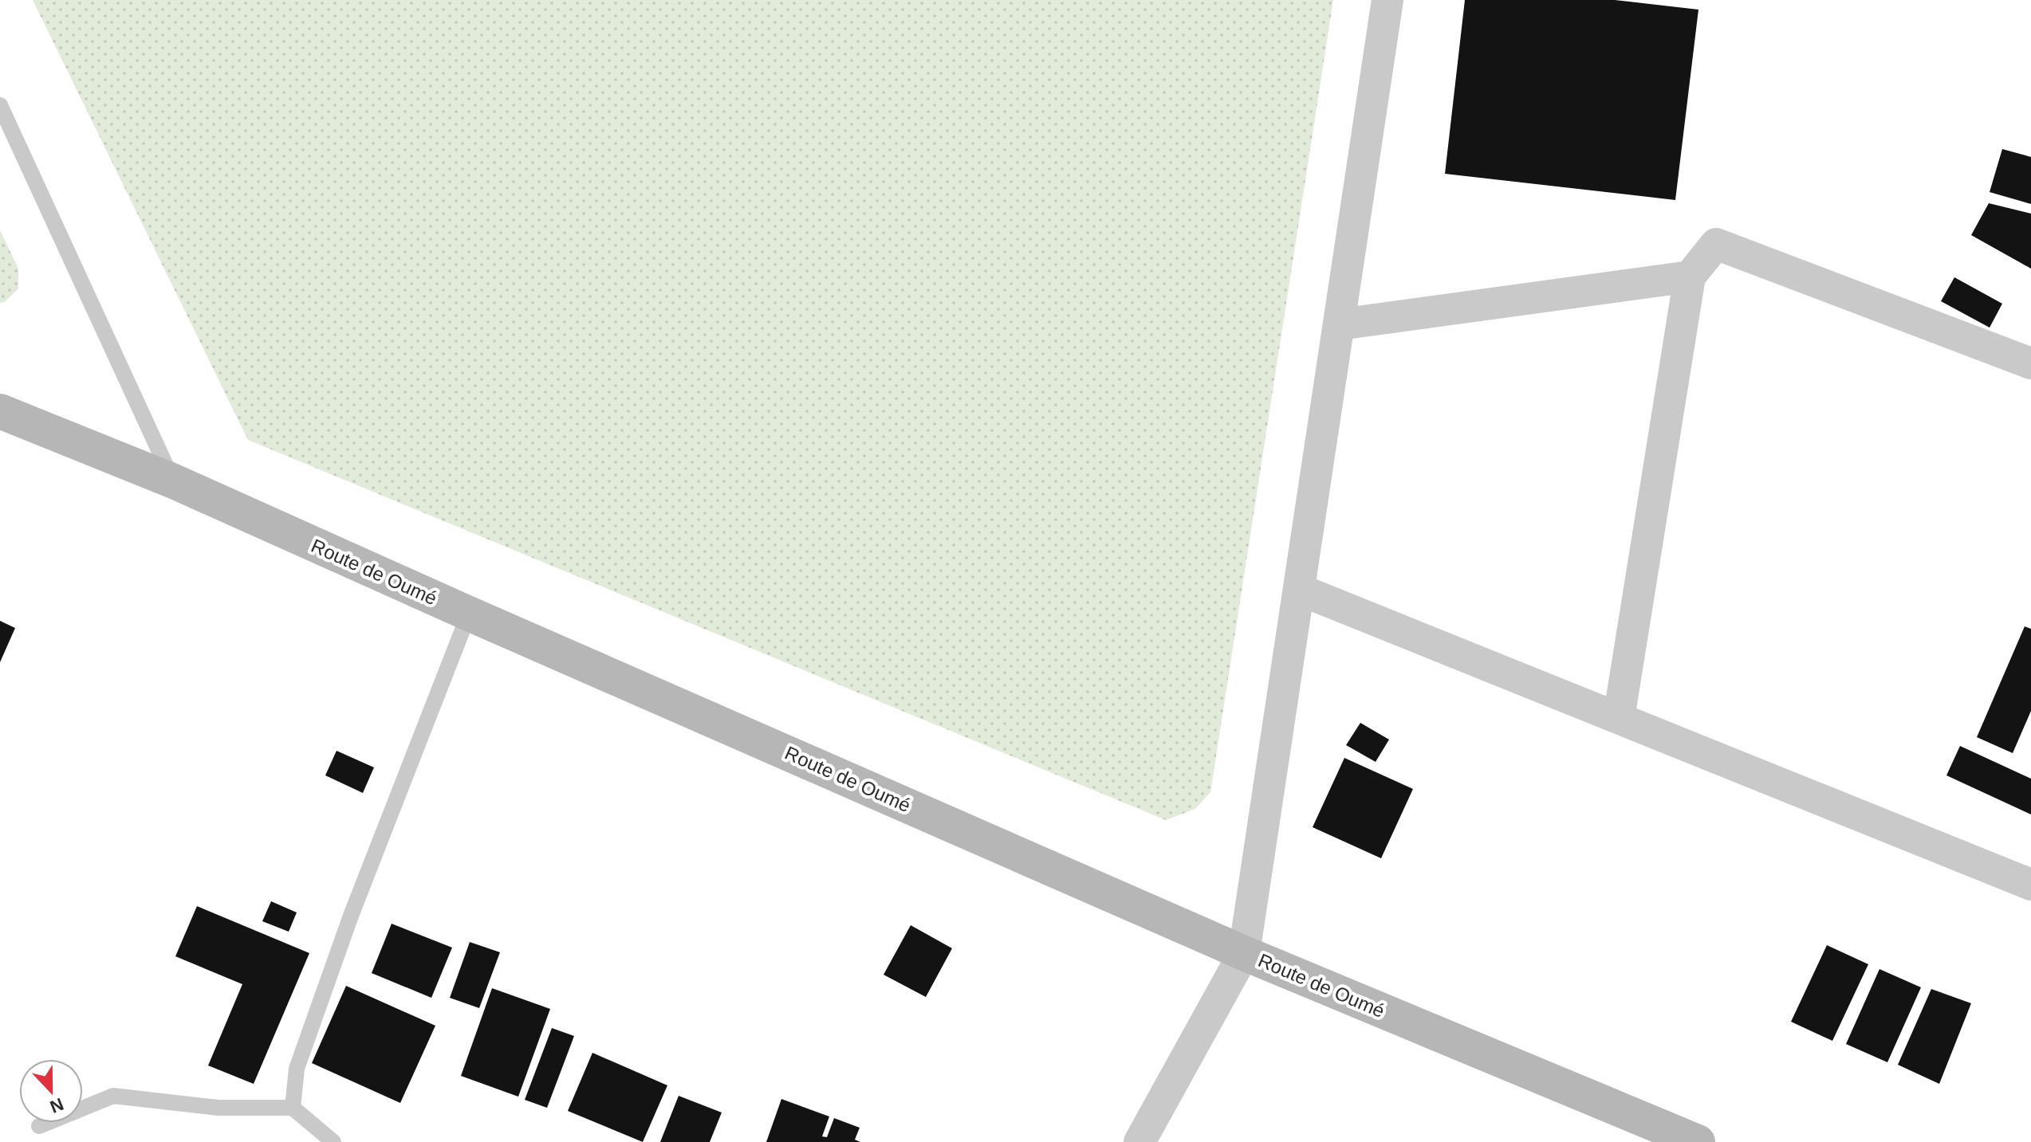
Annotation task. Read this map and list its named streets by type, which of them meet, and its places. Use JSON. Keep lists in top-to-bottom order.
{
  "streets": {
    "main road": ["Route de Oumé"]
  },
  "north": "bottom"
}
